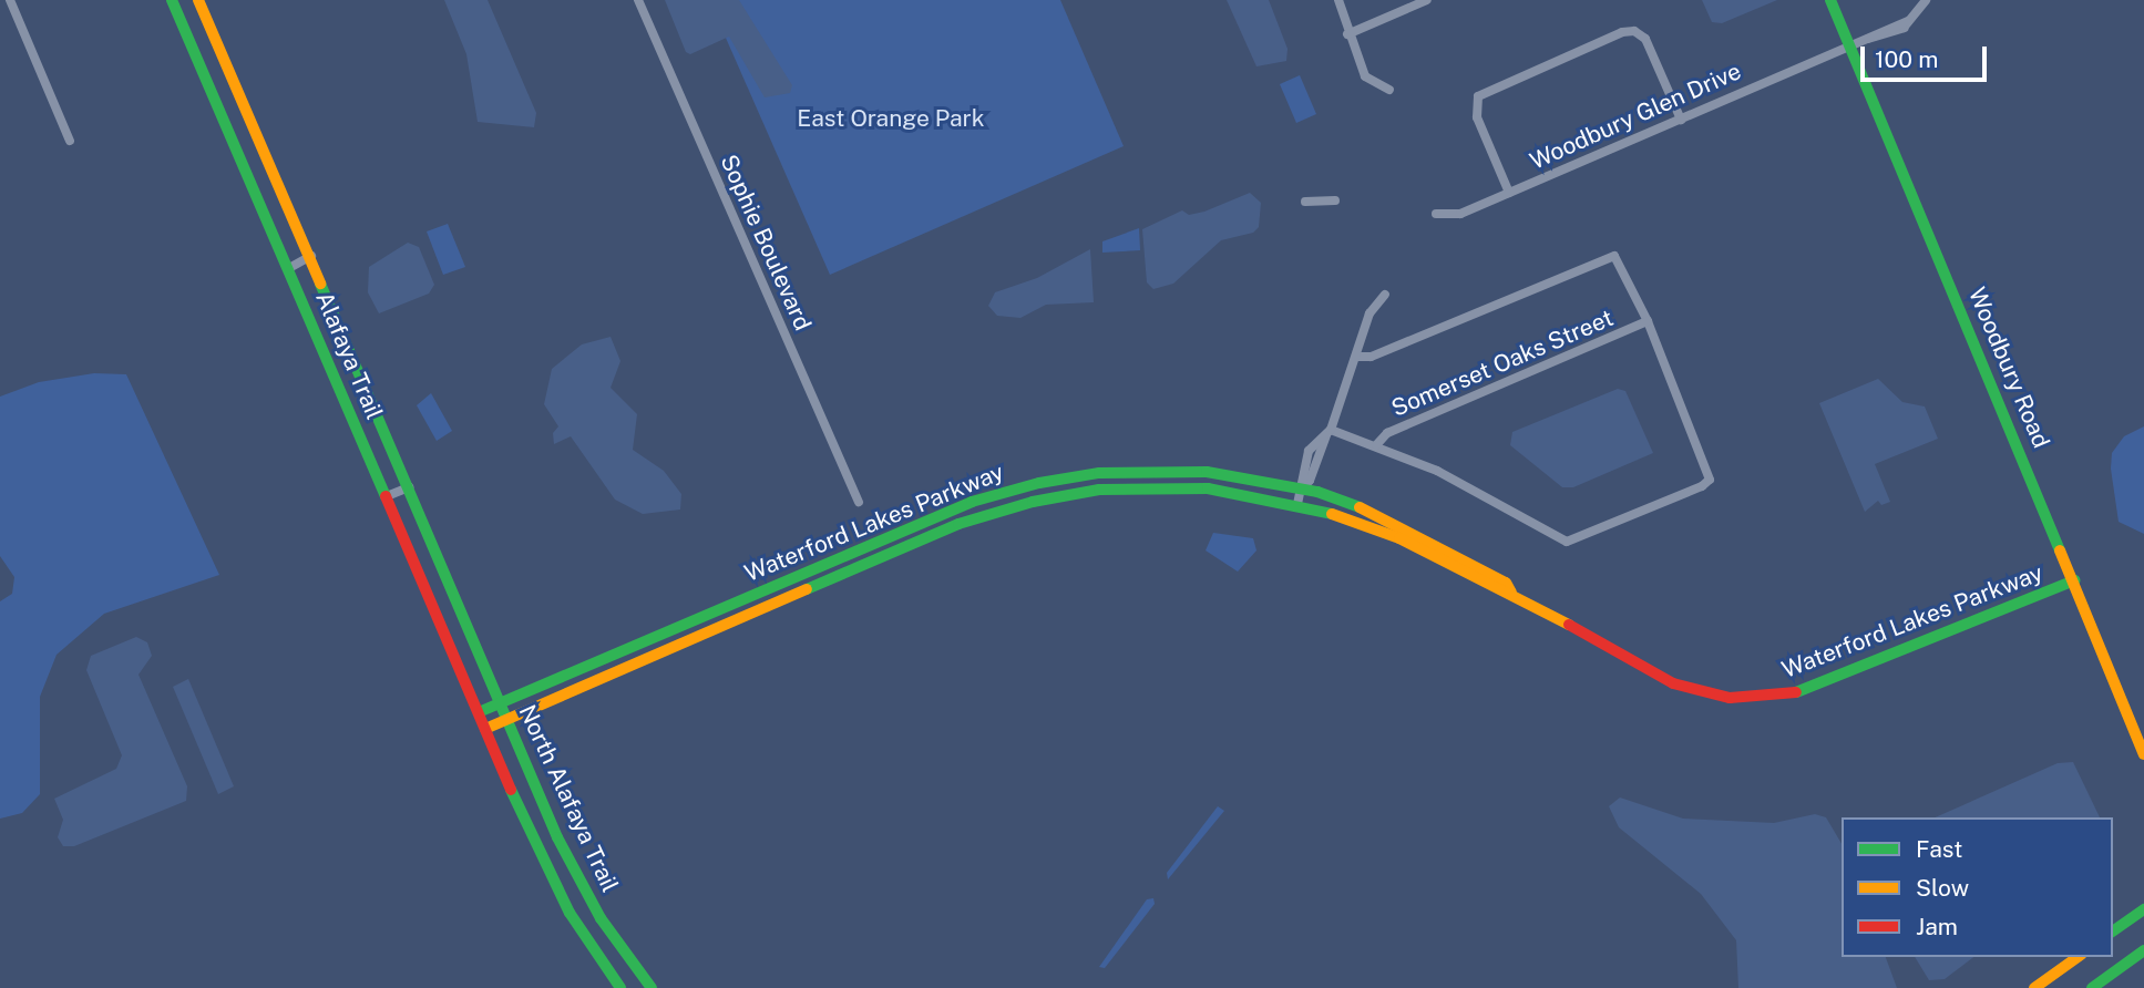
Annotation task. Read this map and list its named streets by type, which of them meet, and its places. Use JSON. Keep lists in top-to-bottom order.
{
  "streets": {
    "main road": [
      "Alafaya Trail",
      "Woodbury Road",
      "Waterford Lakes Parkway",
      "North Alafaya Trail"
    ],
    "street": ["Woodbury Glen Drive", "Sophie Boulevard", "Somerset Oaks Street"]
  },
  "crossings": [
    ["Woodbury Glen Drive", "Woodbury Road"],
    ["Alafaya Trail", "Waterford Lakes Parkway"],
    ["Alafaya Trail", "North Alafaya Trail"],
    ["Woodbury Road", "Waterford Lakes Parkway"],
    ["Waterford Lakes Parkway", "North Alafaya Trail"]
  ],
  "parks": ["East Orange Park"],
  "legend": ["Fast", "Slow", "Jam"],
  "scale_bar": "100 m"
}
